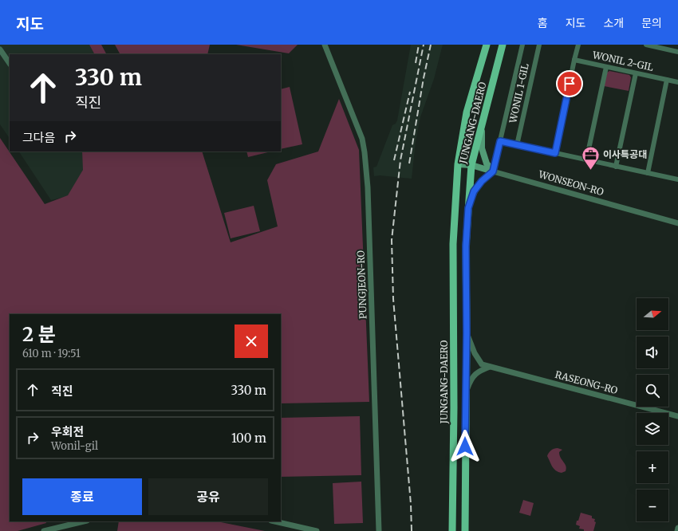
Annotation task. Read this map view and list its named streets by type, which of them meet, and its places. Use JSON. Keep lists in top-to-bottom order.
{
  "streets": {
    "main road": ["JUNGANG-DAERO", "WONSEON-RO"],
    "street": [
      "WONIL 2-GIL",
      "WONIL 1-GIL",
      "PUNGJEON-RO",
      "RASEONG-RO"
    ]
  },
  "crossings": [
    ["JUNGANG-DAERO", "WONSEON-RO"]
  ],
  "places": {
    "office": ["이사특공대"]
  },
  "north": "right",
  "page": {
    "header": "지도",
    "nav": [
      "홈",
      "지도",
      "소개",
      "문의"
    ],
    "turn": ["330 m", "직진"],
    "then": "그다음",
    "map_buttons": ["+", "−"],
    "heading": ["2 분", "610 m · 19:51"],
    "list": [
      {
        "name": "직진",
        "value": "330 m"
      },
      {
        "name": "우회전",
        "note": "Wonil-gil",
        "value": "100 m"
      }
    ],
    "buttons": ["종료", "공유"]
  }
}
